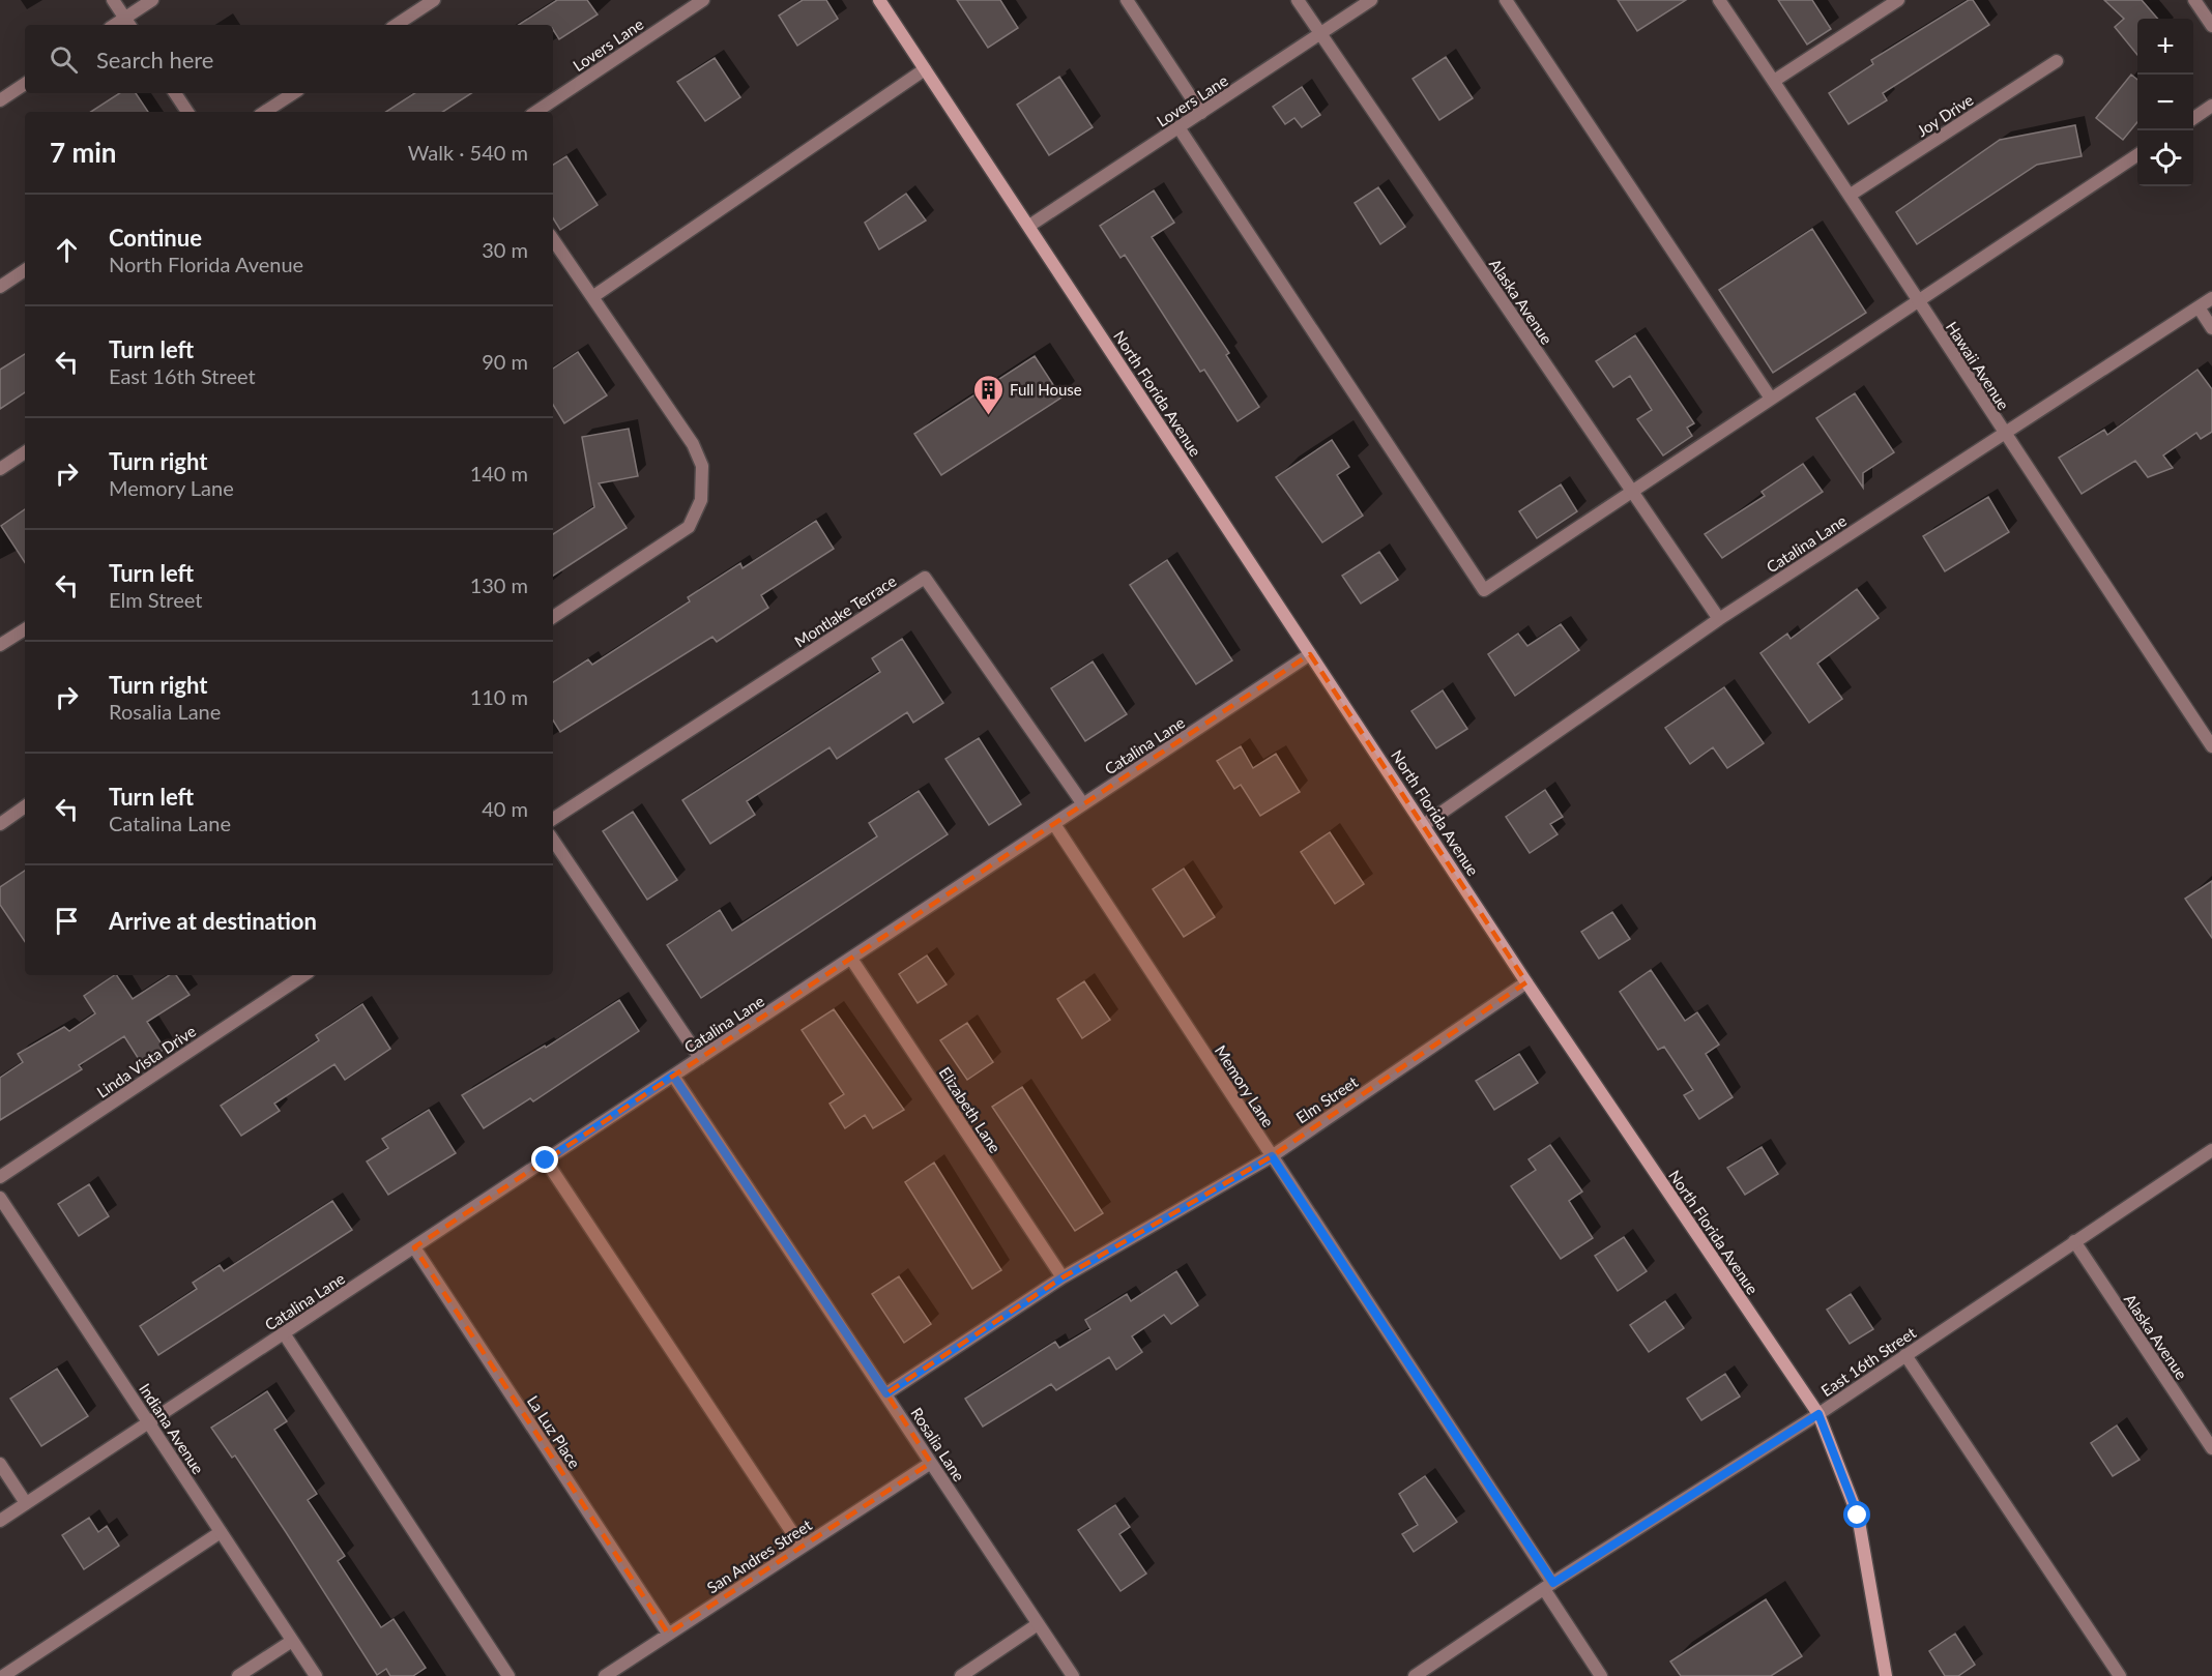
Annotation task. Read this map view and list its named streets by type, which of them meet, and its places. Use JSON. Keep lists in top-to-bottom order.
{
  "streets": {
    "main road": ["North Florida Avenue"],
    "street": [
      "Lovers Lane",
      "Joy Drive",
      "Alaska Avenue",
      "Hawaii Avenue",
      "Catalina Lane",
      "Montlake Terrace",
      "Linda Vista Drive",
      "Memory Lane",
      "Elm Street",
      "Elizabeth Lane",
      "East 16th Street",
      "Indiana Avenue",
      "La Luz Place",
      "Rosalia Lane",
      "San Andres Street"
    ]
  },
  "crossings": [
    ["Lovers Lane", "Alaska Avenue"],
    ["Lovers Lane", "North Florida Avenue"],
    ["Joy Drive", "Hawaii Avenue"],
    ["Alaska Avenue", "Catalina Lane"],
    ["Alaska Avenue", "East 16th Street"],
    ["Hawaii Avenue", "Catalina Lane"],
    ["North Florida Avenue", "Catalina Lane"],
    ["North Florida Avenue", "Elm Street"],
    ["North Florida Avenue", "East 16th Street"],
    ["Catalina Lane", "Montlake Terrace"],
    ["Catalina Lane", "Memory Lane"],
    ["Catalina Lane", "Elizabeth Lane"],
    ["Catalina Lane", "Indiana Avenue"],
    ["Catalina Lane", "La Luz Place"],
    ["Catalina Lane", "Rosalia Lane"],
    ["Memory Lane", "Elm Street"],
    ["Memory Lane", "East 16th Street"],
    ["Elm Street", "Elizabeth Lane"],
    ["Elm Street", "Rosalia Lane"],
    ["La Luz Place", "San Andres Street"],
    ["Rosalia Lane", "San Andres Street"]
  ],
  "places": {
    "building": ["Full House"]
  },
  "page": {
    "map_buttons": ["+", "−"],
    "search": "Search here",
    "heading": ["7 min", "Walk · 540 m"],
    "list": [
      ["Continue", "North Florida Avenue", "30 m"],
      ["Turn left", "East 16th Street", "90 m"],
      ["Turn right", "Memory Lane", "140 m"],
      ["Turn left", "Elm Street", "130 m"],
      ["Turn right", "Rosalia Lane", "110 m"],
      ["Turn left", "Catalina Lane", "40 m"],
      "Arrive at destination"
    ]
  }
}
